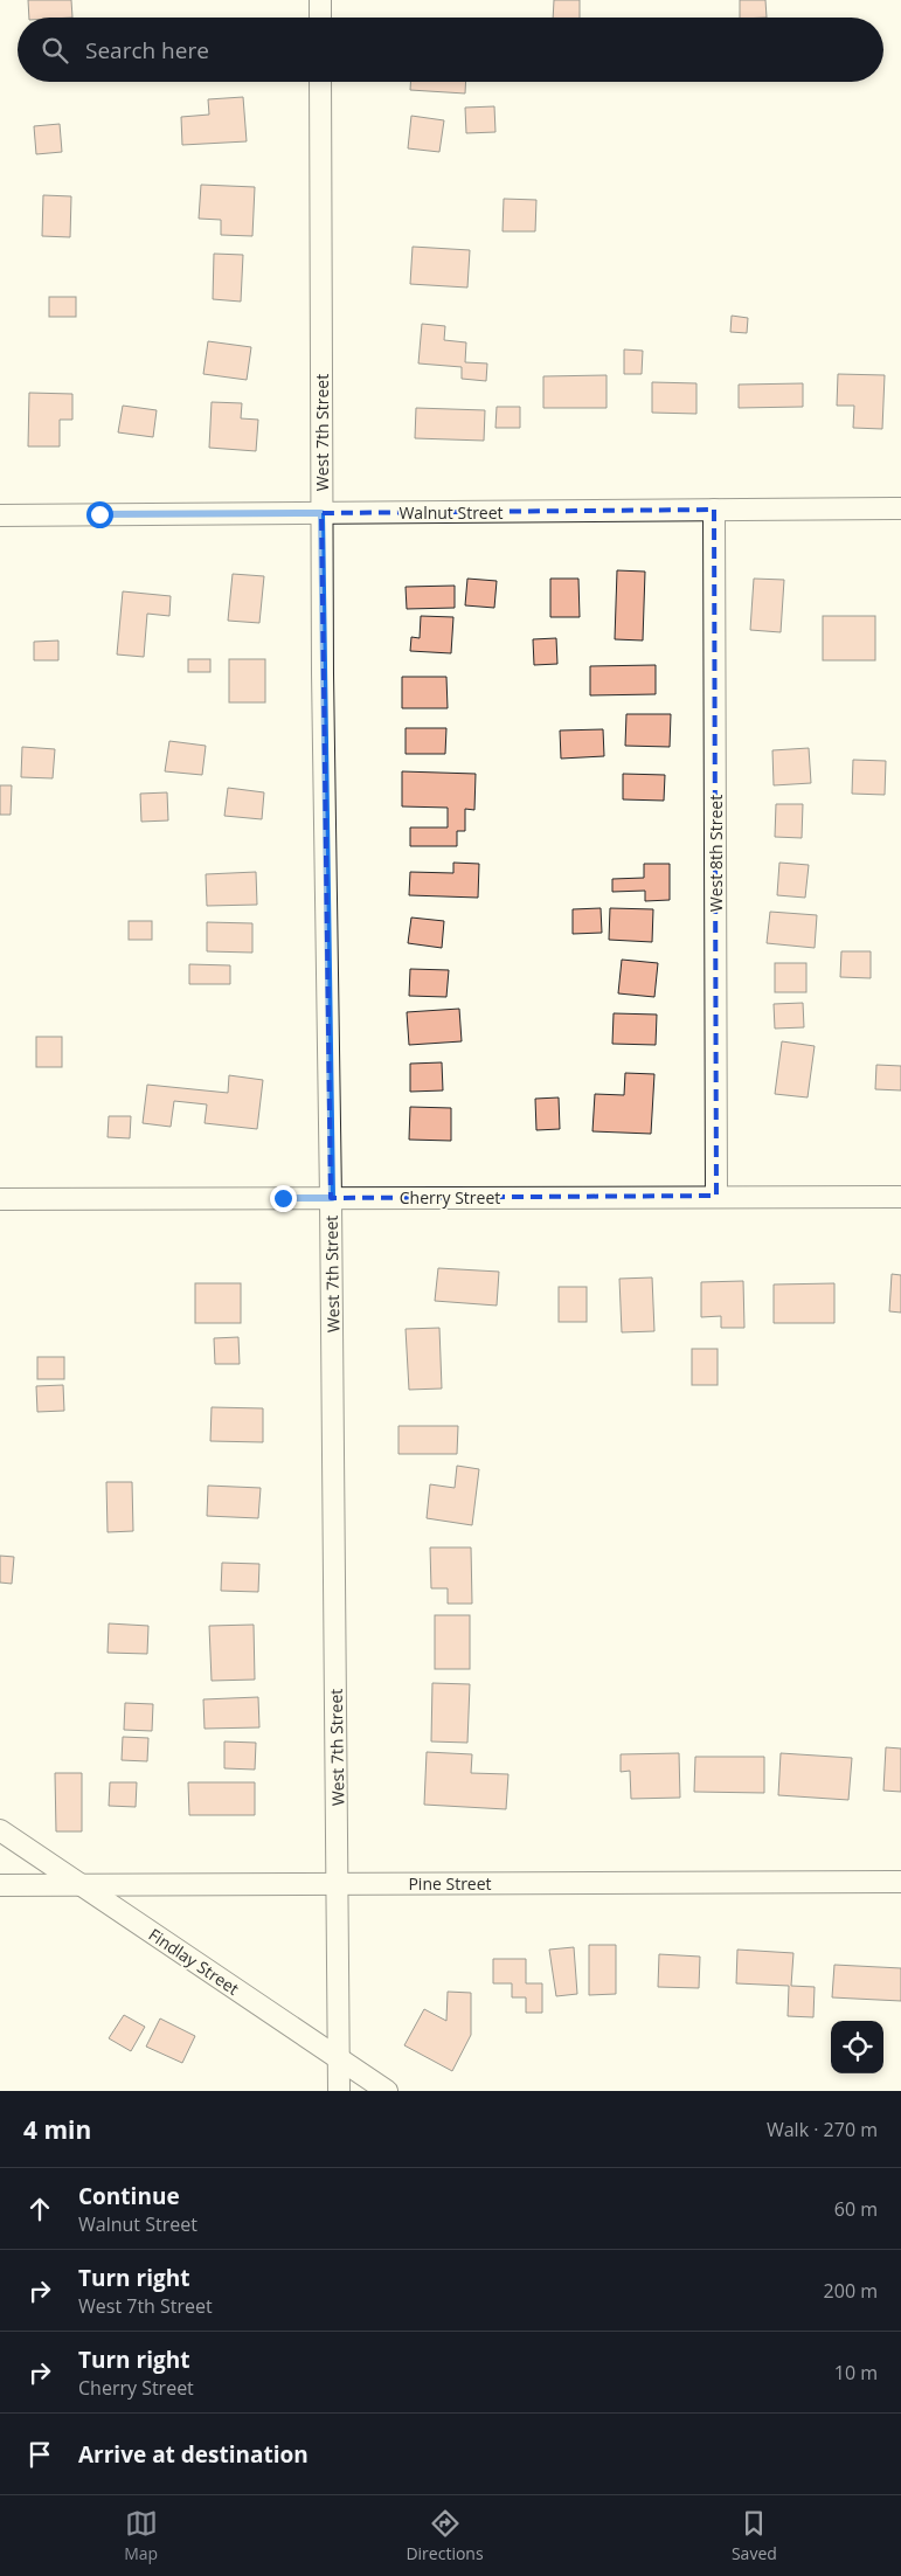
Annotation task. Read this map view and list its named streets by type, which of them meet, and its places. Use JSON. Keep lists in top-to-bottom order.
{
  "streets": {
    "street": [
      "West 7th Street",
      "Walnut Street",
      "West 8th Street",
      "Cherry Street",
      "Pine Street",
      "Findlay Street"
    ]
  },
  "crossings": [
    ["West 7th Street", "Walnut Street"],
    ["West 7th Street", "Cherry Street"],
    ["West 7th Street", "Pine Street"],
    ["West 7th Street", "Findlay Street"],
    ["Walnut Street", "West 8th Street"],
    ["West 8th Street", "Cherry Street"],
    ["Pine Street", "Findlay Street"]
  ],
  "page": {
    "search": "Search here",
    "heading": ["4 min", "Walk · 270 m"],
    "list": [
      ["Continue", "Walnut Street", "60 m"],
      ["Turn right", "West 7th Street", "200 m"],
      ["Turn right", "Cherry Street", "10 m"],
      "Arrive at destination"
    ],
    "nav": ["Map", "Directions", "Saved"]
  }
}
